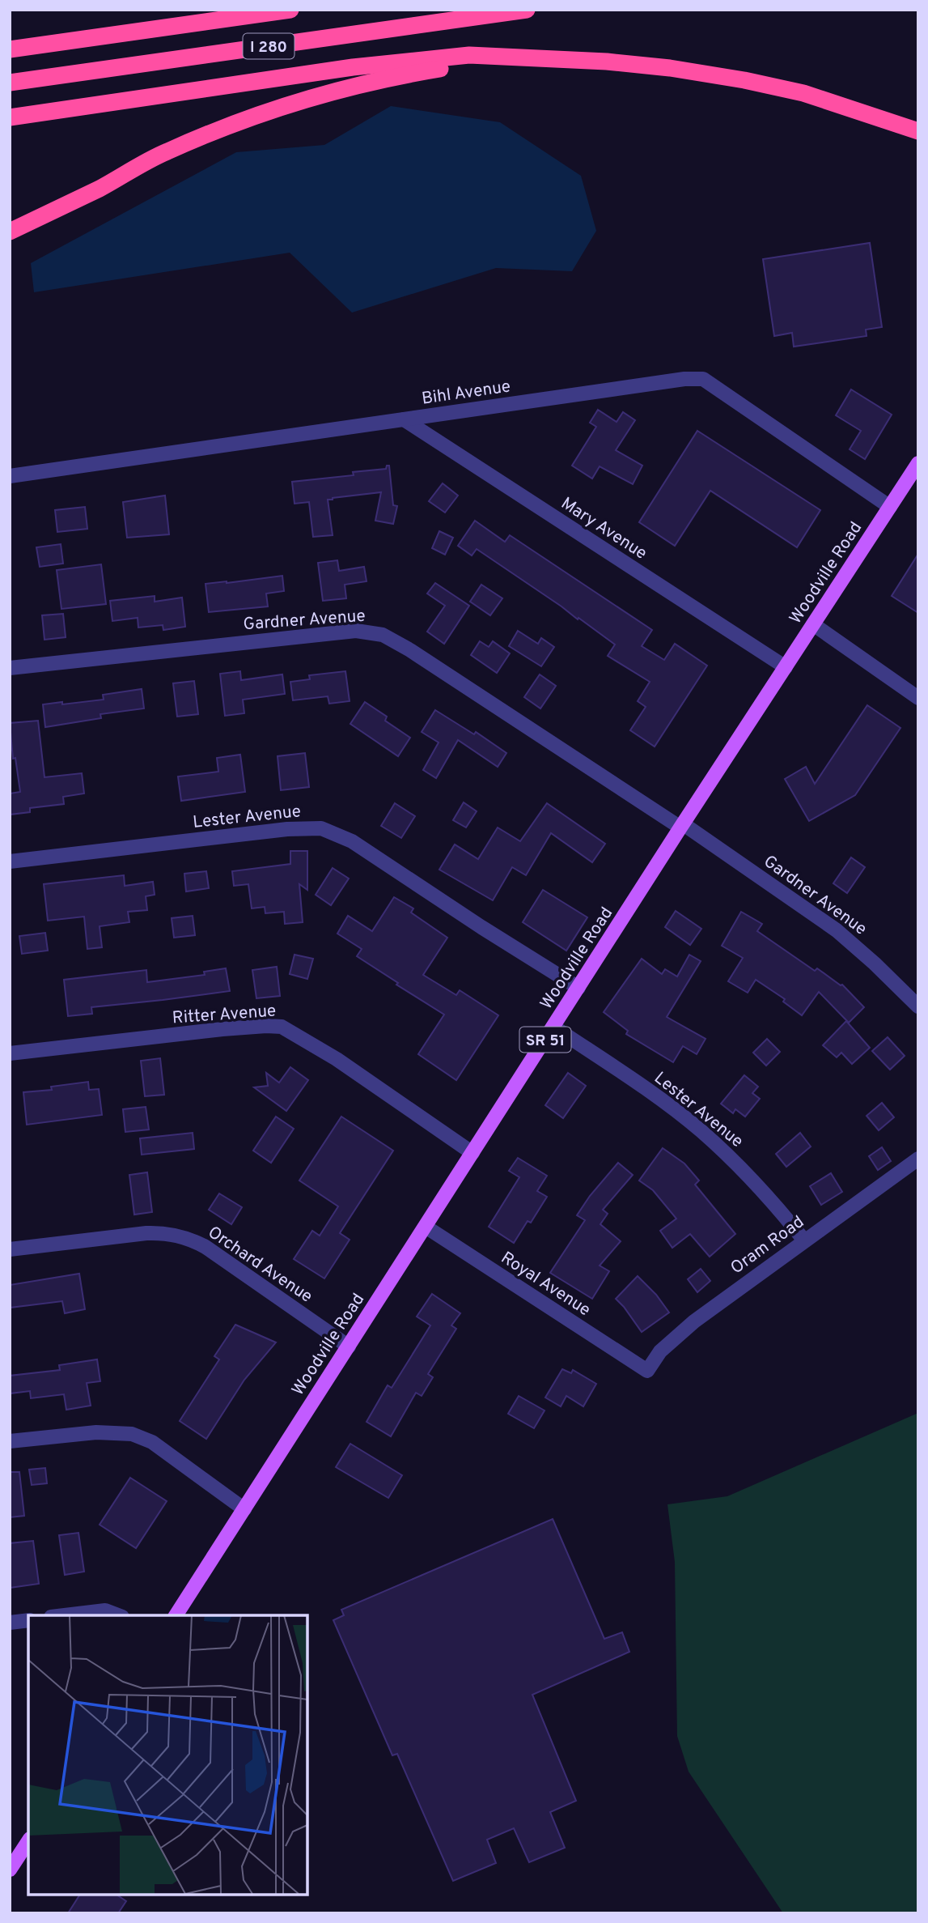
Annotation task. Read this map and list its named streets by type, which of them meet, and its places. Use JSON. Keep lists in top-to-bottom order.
{
  "streets": {
    "highway": ["I 280"],
    "main road": ["Woodville Road", "SR 51"],
    "street": [
      "Bihl Avenue",
      "Mary Avenue",
      "Gardner Avenue",
      "Lester Avenue",
      "Ritter Avenue",
      "Oram Road",
      "Orchard Avenue",
      "Royal Avenue"
    ]
  },
  "crossings": [
    ["Bihl Avenue", "Mary Avenue"],
    ["Bihl Avenue", "Woodville Road"],
    ["Mary Avenue", "Woodville Road"],
    ["Woodville Road", "Gardner Avenue"],
    ["Woodville Road", "Lester Avenue"],
    ["Woodville Road", "Ritter Avenue"],
    ["Woodville Road", "Orchard Avenue"],
    ["Woodville Road", "Royal Avenue"],
    ["Lester Avenue", "Oram Road"],
    ["Oram Road", "Royal Avenue"]
  ]
}
